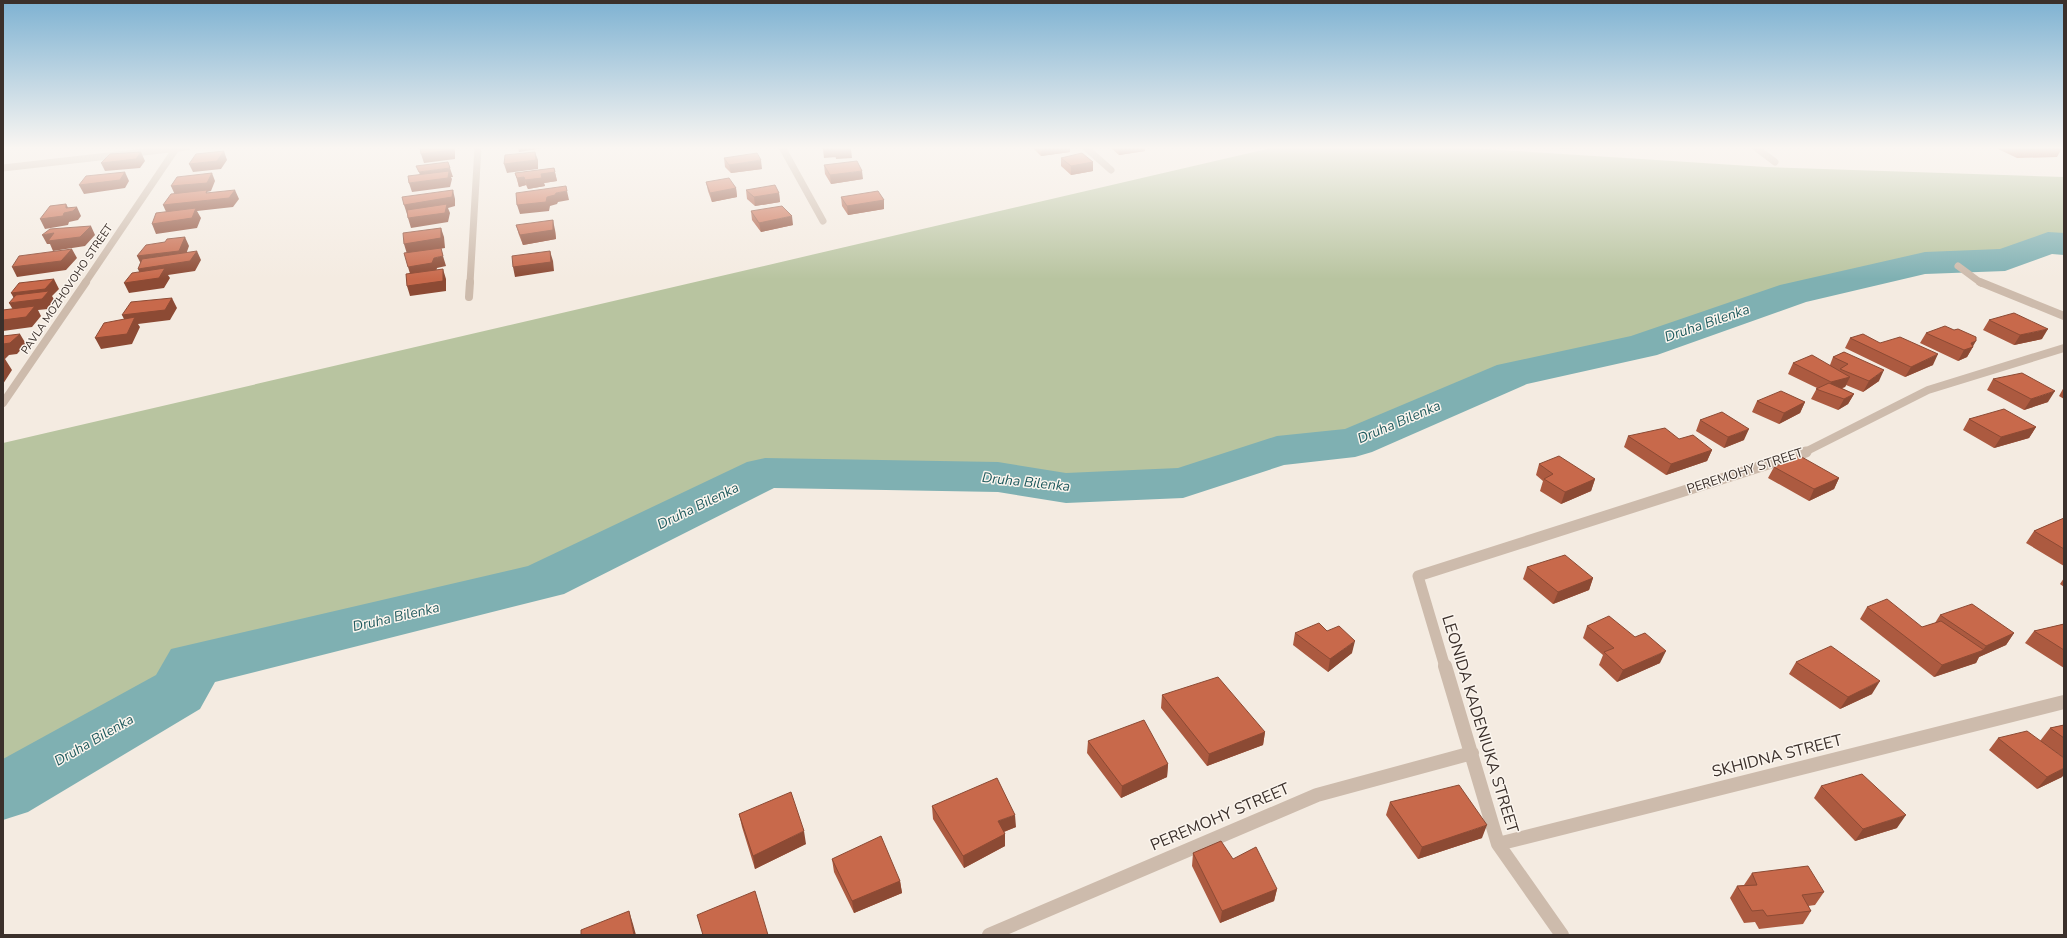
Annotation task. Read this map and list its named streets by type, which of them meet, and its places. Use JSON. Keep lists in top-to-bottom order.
{
  "streets": {
    "street": [
      "PAVLA MOZHOVOHO STREET",
      "PEREMOHY STREET",
      "LEONIDA KADENIUKA STREET",
      "SKHIDNA STREET"
    ]
  },
  "crossings": [
    ["PEREMOHY STREET", "LEONIDA KADENIUKA STREET"],
    ["LEONIDA KADENIUKA STREET", "SKHIDNA STREET"]
  ],
  "water": ["Druha Bilenka"]
}
